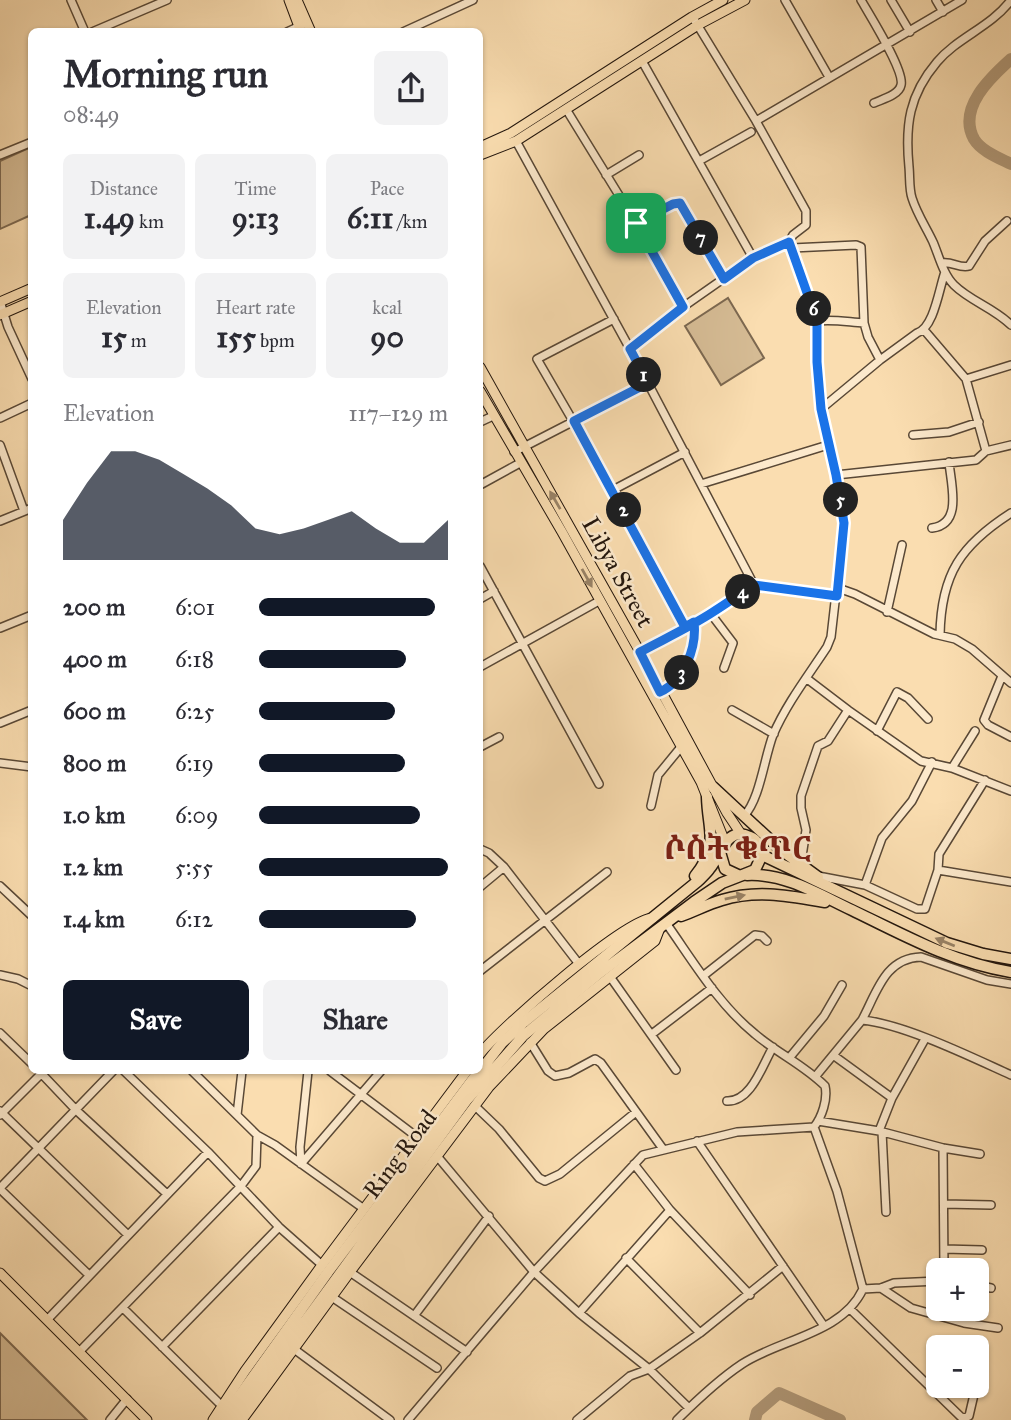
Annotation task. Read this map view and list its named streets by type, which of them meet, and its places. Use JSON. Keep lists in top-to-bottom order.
{
  "streets": {
    "highway": ["Ring Road"],
    "main road": ["Libya Street"]
  },
  "crossings": [
    ["Libya Street", "Ring Road"]
  ],
  "districts": ["ሶስት ቁጥር"],
  "page": {
    "heading": ["Morning run", "08:49"],
    "stats": [
      ["Distance", "1.49 km"],
      ["Time", "9:13"],
      ["Pace", "6:11 /km"],
      ["Elevation", "15 m"],
      ["Heart rate", "155 bpm"],
      ["kcal", "90"]
    ],
    "pins": [
      "7",
      "6",
      "1",
      "5",
      "2",
      "4",
      "3"
    ],
    "chart": ["Elevation", "117–129 m"],
    "list": [
      {
        "name": "200 m",
        "note": "6:01"
      },
      {
        "name": "400 m",
        "note": "6:18"
      },
      {
        "name": "600 m",
        "note": "6:25"
      },
      {
        "name": "800 m",
        "note": "6:19"
      },
      {
        "name": "1.0 km",
        "note": "6:09"
      },
      {
        "name": "1.2 km",
        "note": "5:55"
      },
      {
        "name": "1.4 km",
        "note": "6:12"
      }
    ],
    "buttons": ["Save", "Share"],
    "map_buttons": ["+", "−"]
  }
}
